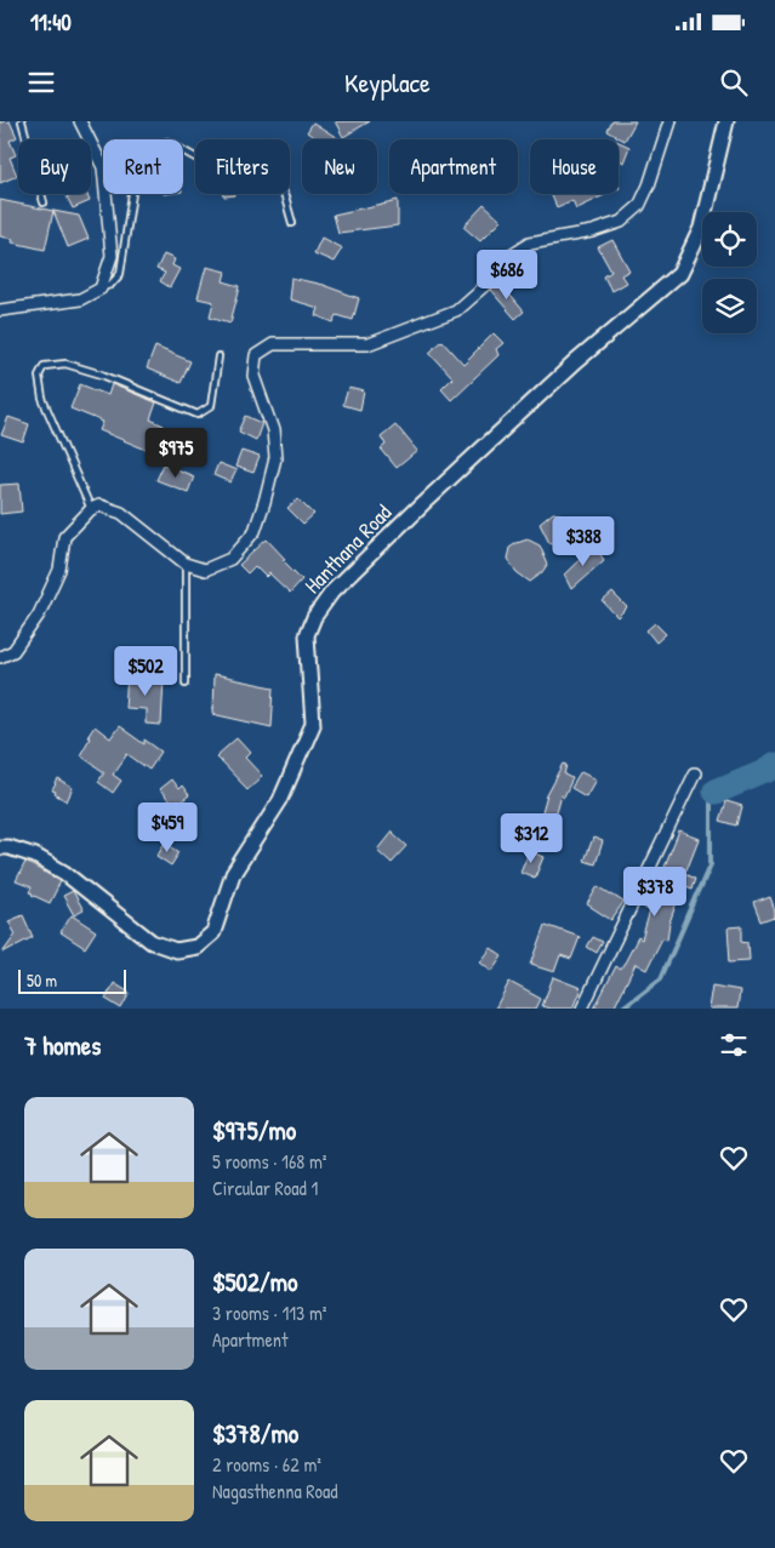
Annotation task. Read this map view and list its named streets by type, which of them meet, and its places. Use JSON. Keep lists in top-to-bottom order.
{
  "streets": {
    "street": ["Hanthana Road"]
  },
  "scale_bar": "50 m",
  "page": {
    "status": "11:40",
    "header": "Keyplace",
    "chip": [
      "Buy",
      "Rent",
      "Filters",
      "New",
      "Apartment",
      "House"
    ],
    "price": [
      "$686",
      "$975",
      "$388",
      "$502",
      "$459",
      "$312",
      "$378"
    ],
    "scale": "50 m",
    "heading": "7 homes",
    "list": [
      {
        "name": "$975/mo",
        "note": "5 rooms · 168 m² · Circular Road 1"
      },
      {
        "name": "$502/mo",
        "note": "3 rooms · 113 m² · Apartment"
      },
      {
        "name": "$378/mo",
        "note": "2 rooms · 62 m² · Nagasthenna Road"
      }
    ]
  }
}
